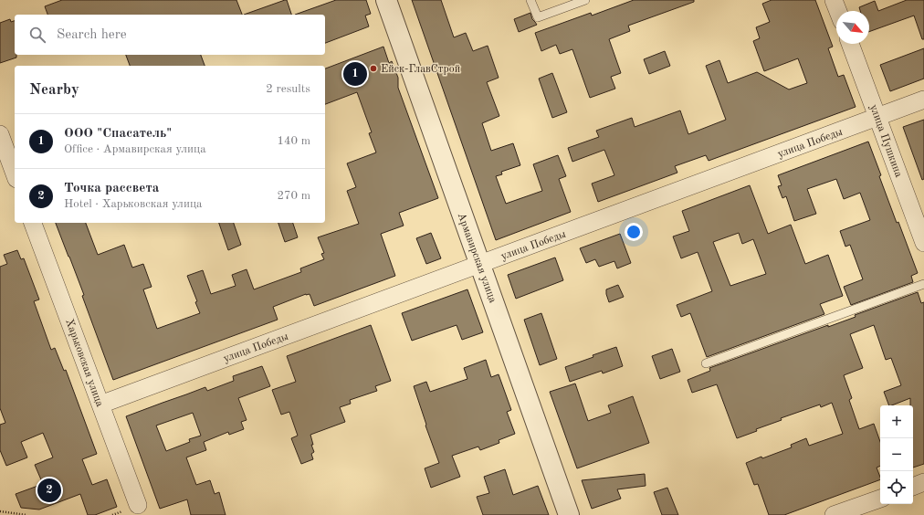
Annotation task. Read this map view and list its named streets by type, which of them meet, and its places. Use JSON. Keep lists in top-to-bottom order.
{
  "streets": {
    "street": [
      "улица Пушкина",
      "улица Победы",
      "Армавирская улица",
      "Харьковская улица"
    ]
  },
  "crossings": [
    ["улица Пушкина", "улица Победы"],
    ["улица Победы", "Армавирская улица"],
    ["улица Победы", "Харьковская улица"]
  ],
  "places": ["Ейск-ГлавСтрой"],
  "north": "bottom right",
  "page": {
    "search": "Search here",
    "pins": ["1", "2"],
    "heading": ["Nearby", "2 results"],
    "list": [
      {
        "mark": "1",
        "name": "ООО \"Спасатель\"",
        "note": "Office · Армавирская улица",
        "value": "140 m"
      },
      {
        "mark": "2",
        "name": "Точка рассвета",
        "note": "Hotel · Харьковская улица",
        "value": "270 m"
      }
    ],
    "map_buttons": ["+", "−"]
  }
}
